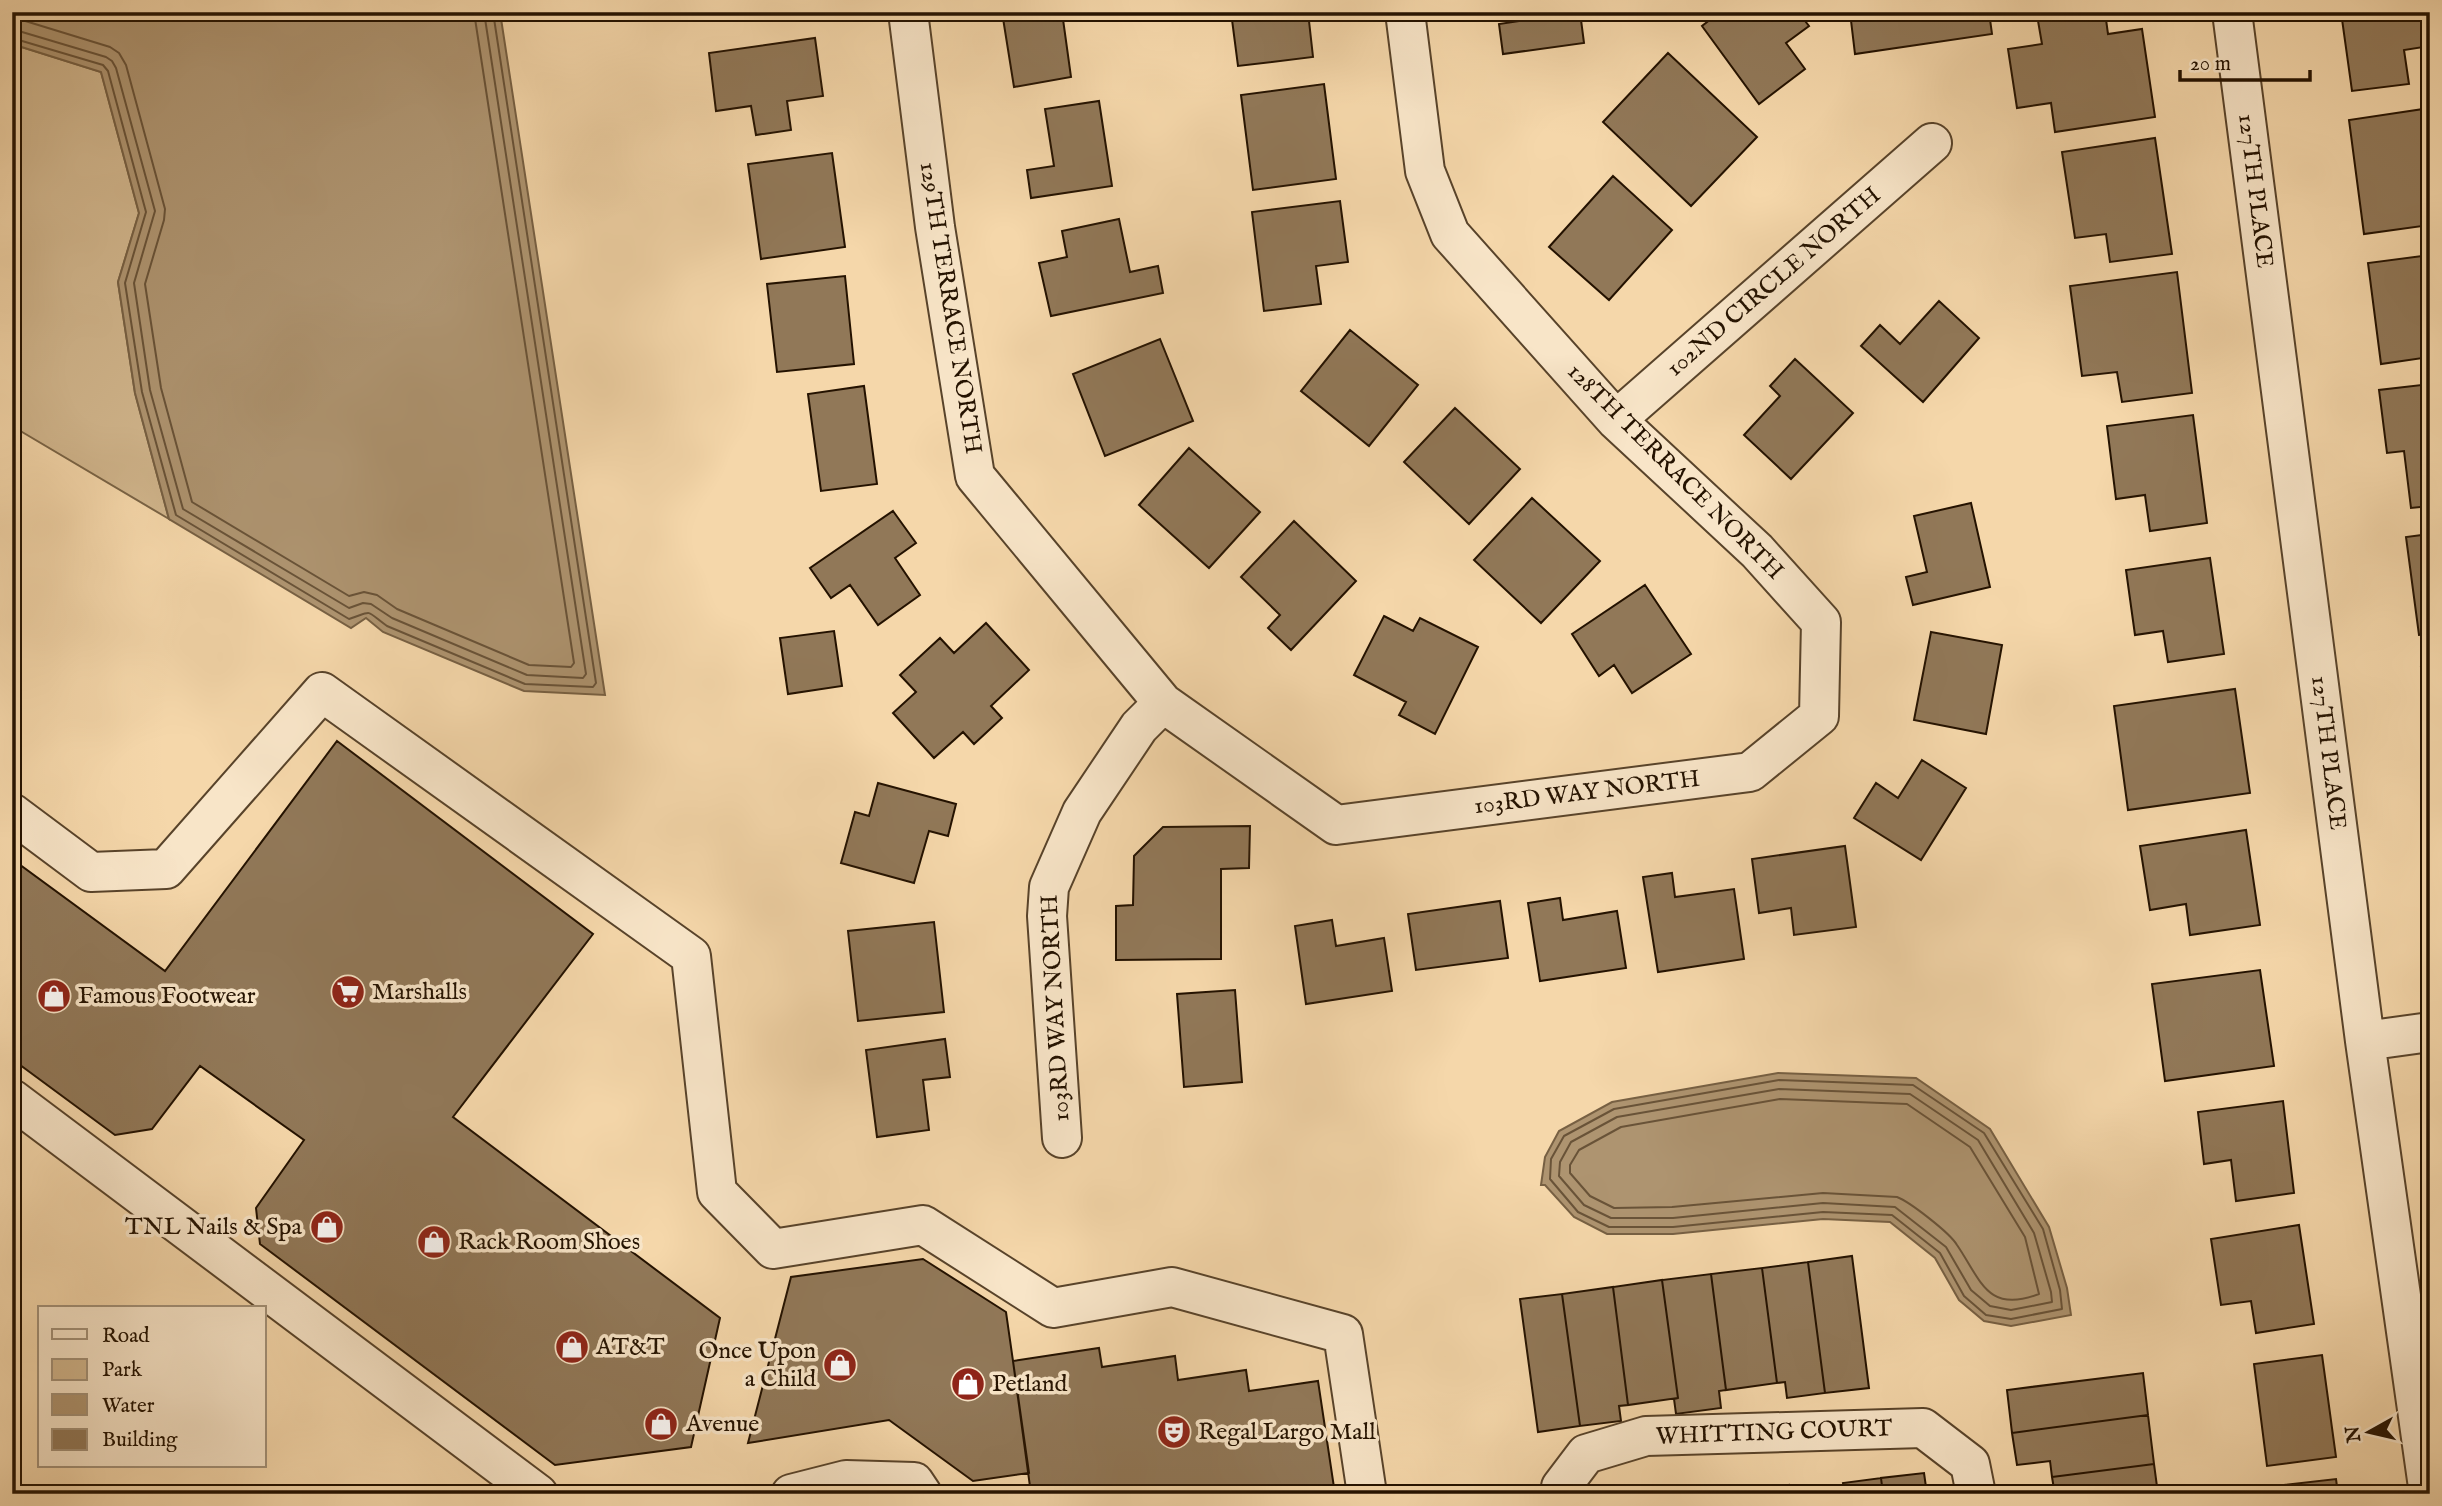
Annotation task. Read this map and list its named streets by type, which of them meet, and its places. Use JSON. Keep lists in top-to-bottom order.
{
  "streets": {
    "street": [
      "127TH PLACE",
      "102ND CIRCLE NORTH",
      "129TH TERRACE NORTH",
      "128TH TERRACE NORTH",
      "103RD WAY NORTH",
      "WHITTING COURT"
    ]
  },
  "crossings": [
    ["102ND CIRCLE NORTH", "128TH TERRACE NORTH"],
    ["129TH TERRACE NORTH", "103RD WAY NORTH"],
    ["128TH TERRACE NORTH", "103RD WAY NORTH"]
  ],
  "places": {
    "supermarket": ["Marshalls"],
    "shop": [
      "Famous Footwear",
      "TNL Nails & Spa",
      "Rack Room Shoes",
      "AT&T",
      "Once Upon a Child",
      "Petland",
      "Avenue"
    ],
    "theatre": ["Regal Largo Mall"]
  },
  "legend": [
    "Road",
    "Park",
    "Water",
    "Building"
  ],
  "scale_bar": "20 m",
  "north": "left"
}
